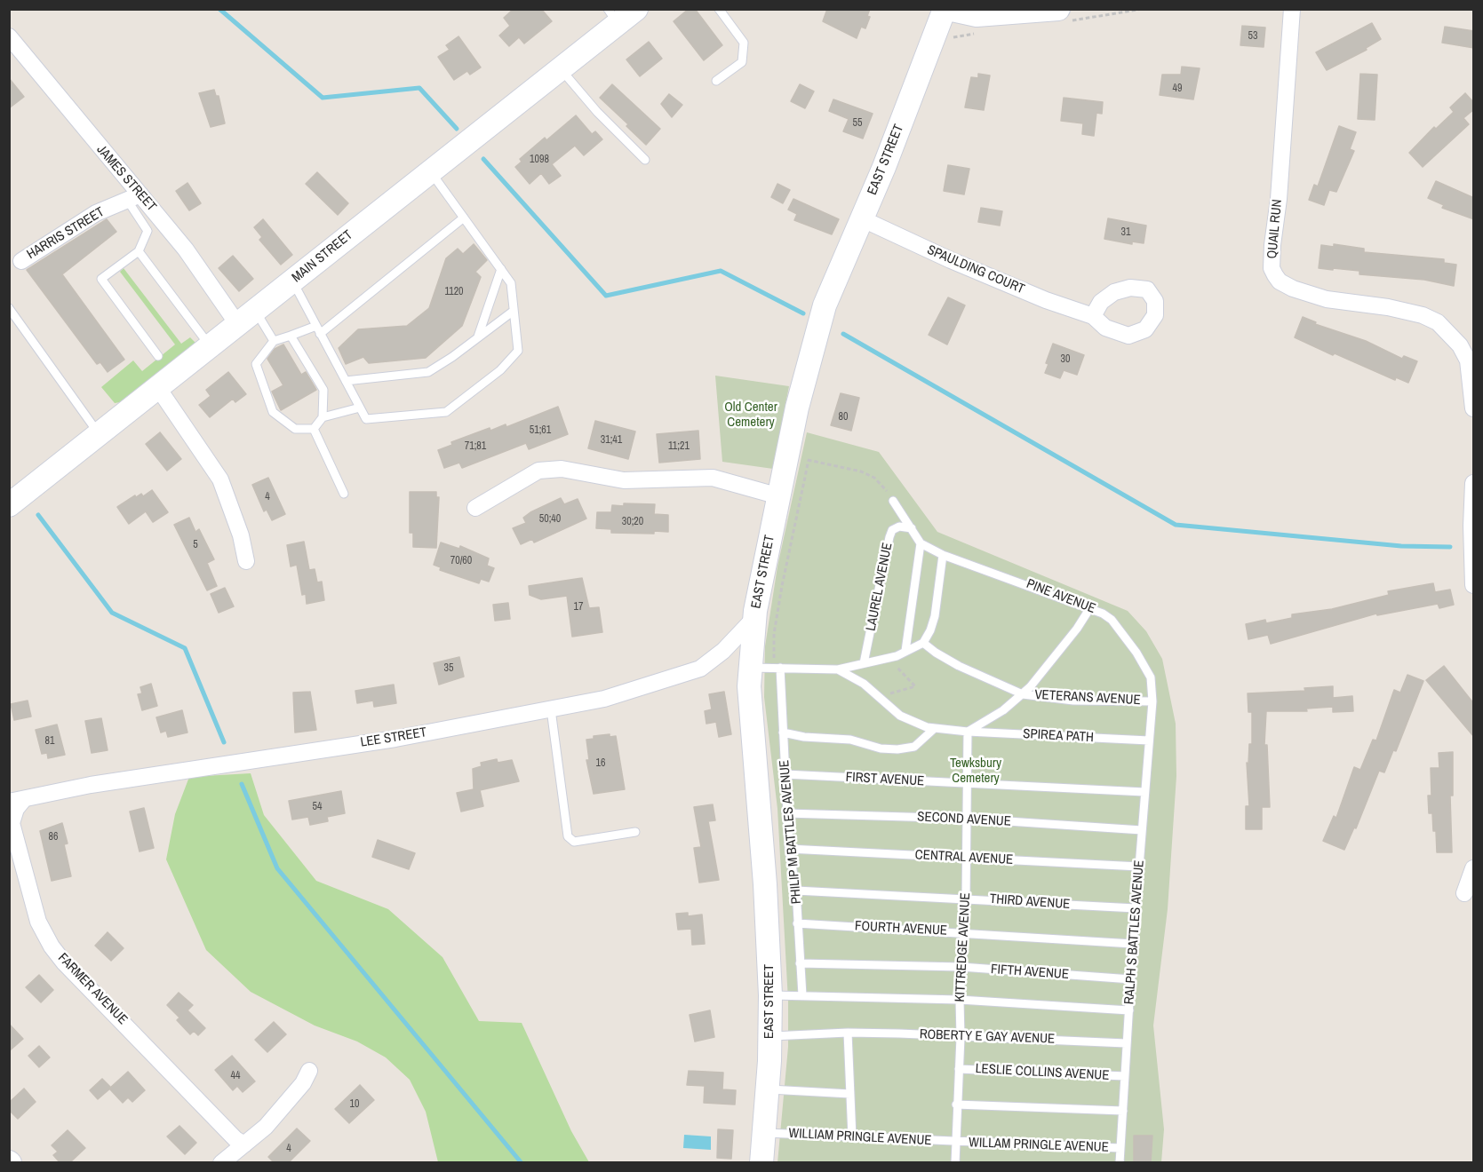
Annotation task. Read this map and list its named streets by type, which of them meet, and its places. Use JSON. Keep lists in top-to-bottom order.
{
  "streets": {
    "main road": ["EAST STREET", "MAIN STREET"],
    "street": [
      "JAMES STREET",
      "QUAIL RUN",
      "HARRIS STREET",
      "SPAULDING COURT",
      "LEE STREET",
      "FARMER AVENUE"
    ],
    "lane": [
      "LAUREL AVENUE",
      "PINE AVENUE",
      "VETERANS AVENUE",
      "SPIREA PATH",
      "FIRST AVENUE",
      "SECOND AVENUE",
      "PHILIP M BATTLES AVENUE",
      "CENTRAL AVENUE",
      "THIRD AVENUE",
      "FOURTH AVENUE",
      "RALPH S BATTLES AVENUE",
      "KITTREDGE AVENUE",
      "FIFTH AVENUE",
      "ROBERTY E GAY AVENUE",
      "LESLIE COLLINS AVENUE",
      "WILLIAM PRINGLE AVENUE",
      "WILLAM PRINGLE AVENUE"
    ]
  },
  "crossings": [
    ["EAST STREET", "SPAULDING COURT"],
    ["EAST STREET", "LEE STREET"],
    ["EAST STREET", "ROBERTY E GAY AVENUE"],
    ["EAST STREET", "WILLIAM PRINGLE AVENUE"],
    ["JAMES STREET", "HARRIS STREET"],
    ["JAMES STREET", "MAIN STREET"],
    ["PINE AVENUE", "VETERANS AVENUE"],
    ["PINE AVENUE", "RALPH S BATTLES AVENUE"],
    ["VETERANS AVENUE", "RALPH S BATTLES AVENUE"],
    ["SPIREA PATH", "RALPH S BATTLES AVENUE"],
    ["SPIREA PATH", "KITTREDGE AVENUE"],
    ["LEE STREET", "FARMER AVENUE"],
    ["FIRST AVENUE", "PHILIP M BATTLES AVENUE"],
    ["FIRST AVENUE", "RALPH S BATTLES AVENUE"],
    ["FIRST AVENUE", "KITTREDGE AVENUE"],
    ["SECOND AVENUE", "PHILIP M BATTLES AVENUE"],
    ["SECOND AVENUE", "RALPH S BATTLES AVENUE"],
    ["SECOND AVENUE", "KITTREDGE AVENUE"],
    ["PHILIP M BATTLES AVENUE", "CENTRAL AVENUE"],
    ["PHILIP M BATTLES AVENUE", "THIRD AVENUE"],
    ["PHILIP M BATTLES AVENUE", "FOURTH AVENUE"],
    ["PHILIP M BATTLES AVENUE", "FIFTH AVENUE"],
    ["CENTRAL AVENUE", "RALPH S BATTLES AVENUE"],
    ["CENTRAL AVENUE", "KITTREDGE AVENUE"],
    ["THIRD AVENUE", "RALPH S BATTLES AVENUE"],
    ["THIRD AVENUE", "KITTREDGE AVENUE"],
    ["FOURTH AVENUE", "RALPH S BATTLES AVENUE"],
    ["FOURTH AVENUE", "KITTREDGE AVENUE"],
    ["RALPH S BATTLES AVENUE", "FIFTH AVENUE"],
    ["RALPH S BATTLES AVENUE", "ROBERTY E GAY AVENUE"],
    ["RALPH S BATTLES AVENUE", "LESLIE COLLINS AVENUE"],
    ["RALPH S BATTLES AVENUE", "WILLAM PRINGLE AVENUE"],
    ["KITTREDGE AVENUE", "FIFTH AVENUE"],
    ["KITTREDGE AVENUE", "ROBERTY E GAY AVENUE"],
    ["KITTREDGE AVENUE", "LESLIE COLLINS AVENUE"],
    ["KITTREDGE AVENUE", "WILLIAM PRINGLE AVENUE"],
    ["KITTREDGE AVENUE", "WILLAM PRINGLE AVENUE"],
    ["WILLIAM PRINGLE AVENUE", "WILLAM PRINGLE AVENUE"]
  ],
  "parks": ["Old Center Cemetery", "Tewksbury Cemetery"],
  "house_numbers": [
    "53",
    "49",
    "55",
    "1098",
    "31",
    "1120",
    "30",
    "80",
    "51;61",
    "31;41",
    "71;81",
    "11;21",
    "4",
    "50;40",
    "30;20",
    "5",
    "70/60",
    "17",
    "35",
    "81",
    "16",
    "54",
    "86",
    "44",
    "10",
    "4"
  ]
}
